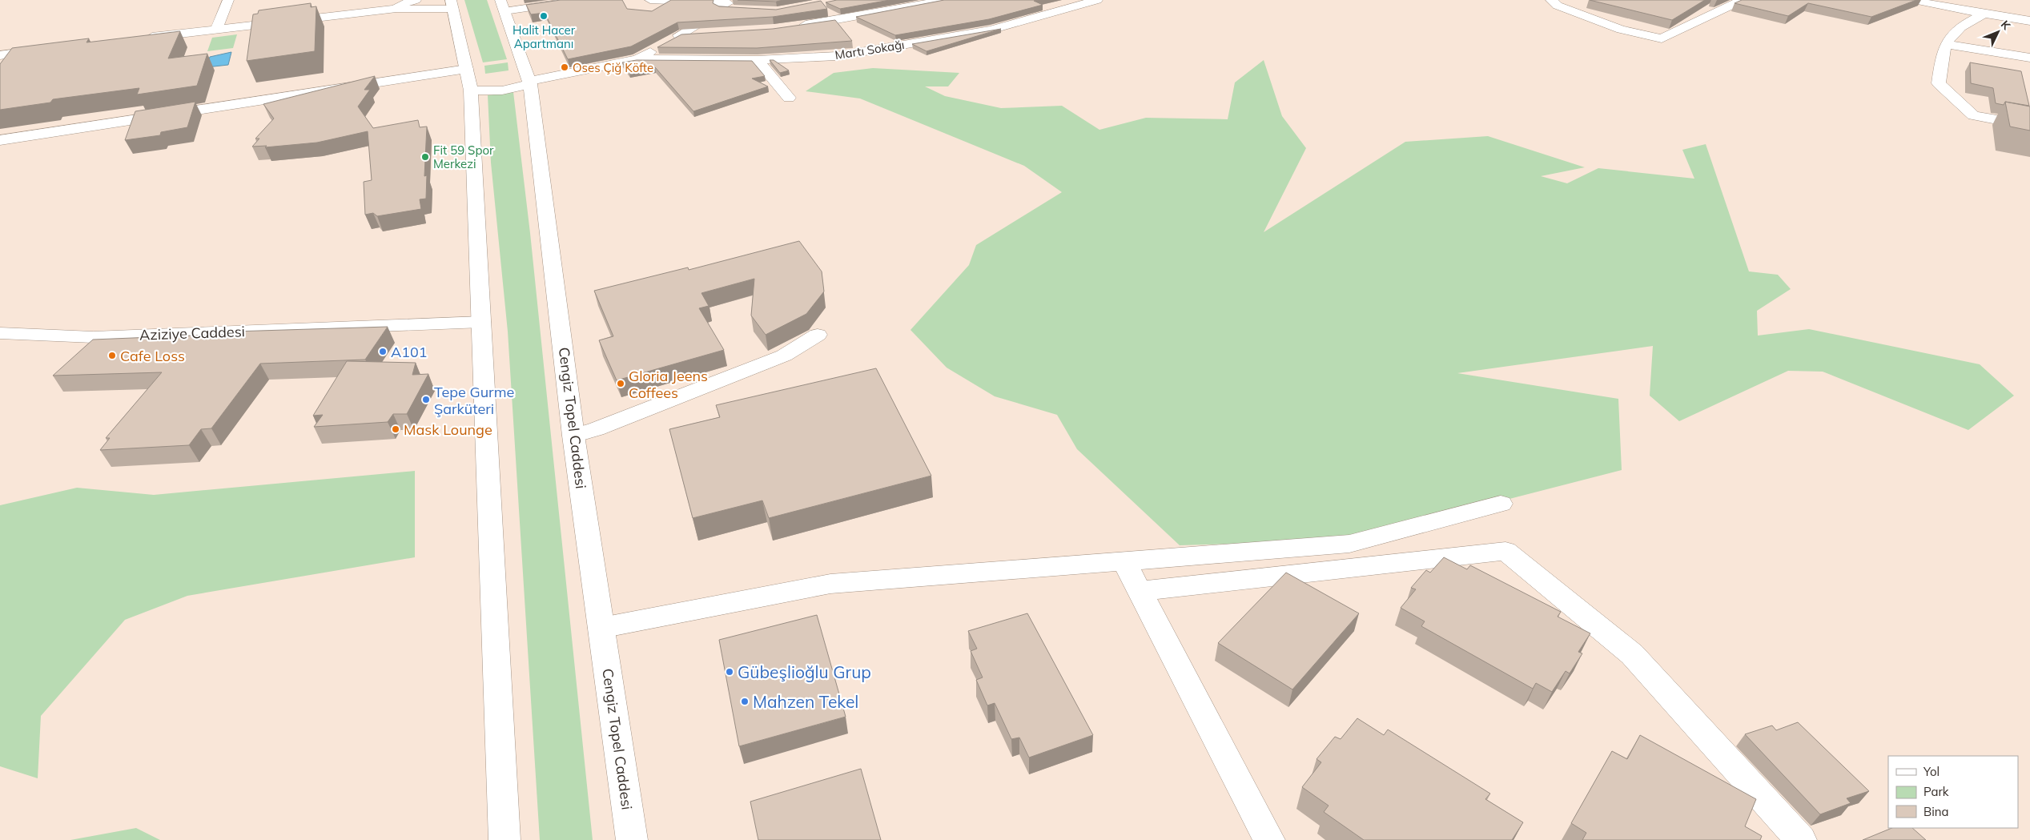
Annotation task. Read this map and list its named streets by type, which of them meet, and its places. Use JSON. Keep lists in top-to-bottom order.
{
  "streets": {
    "street": ["Martı Sokağı", "Aziziye Caddesi", "Cengiz Topel Caddesi"]
  },
  "places": [
    "Halit Hacer Apartmanı",
    "Oses Çiğ Köfte",
    "Fit 59 Spor Merkezi",
    "A101",
    "Cafe Loss",
    "Gloria Jeens Coffees",
    "Tepe Gurme Şarküteri",
    "Mask Lounge",
    "Gübeşlioğlu Grup",
    "Mahzen Tekel"
  ],
  "legend": ["Yol", "Park", "Bina"],
  "north": "top right"
}
